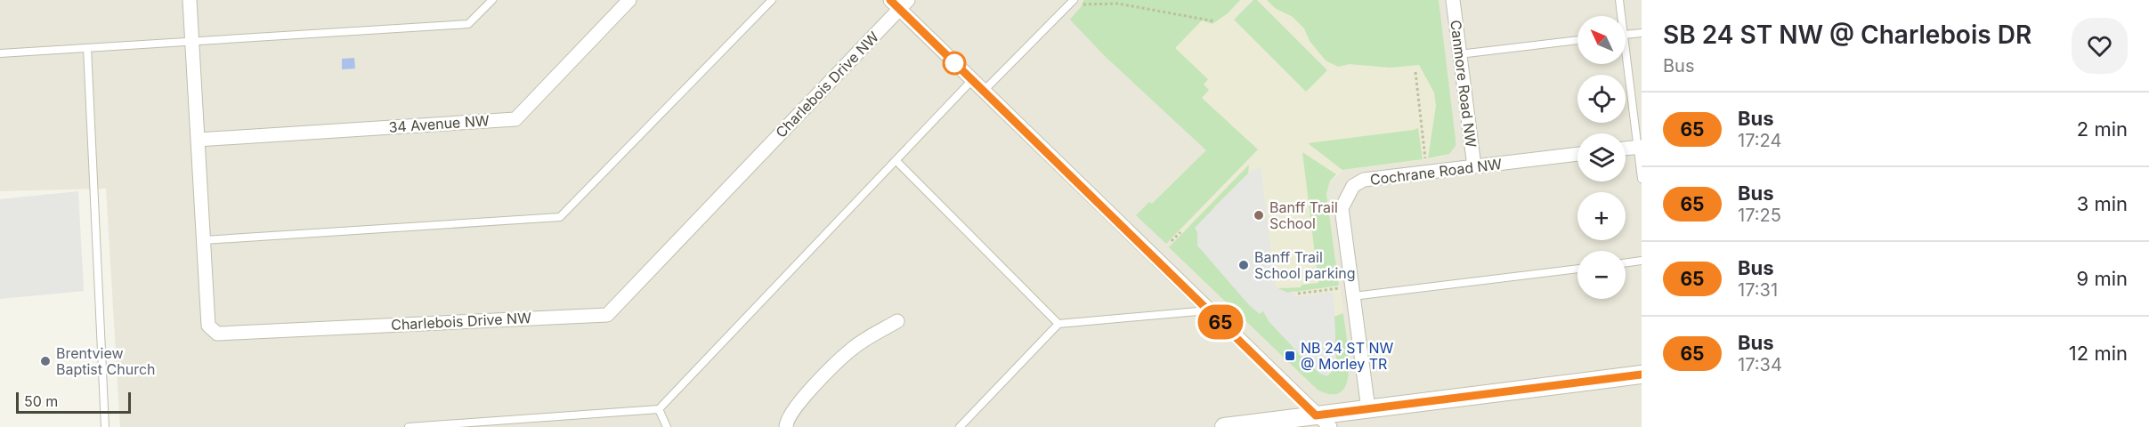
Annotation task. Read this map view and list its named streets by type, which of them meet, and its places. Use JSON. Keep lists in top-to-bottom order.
{
  "streets": {
    "street": [
      "Canmore Road NW",
      "Charlebois Drive NW",
      "34 Avenue NW",
      "Cochrane Road NW"
    ]
  },
  "crossings": [
    ["Canmore Road NW", "Cochrane Road NW"],
    ["Charlebois Drive NW", "34 Avenue NW"]
  ],
  "places": {
    "other": ["Banff Trail School", "Banff Trail School parking", "Brentview Baptist Church"],
    "transit": ["NB 24 ST NW @ Morley TR"]
  },
  "lines": ["bus line 65"],
  "scale_bar": "50 m",
  "north": "top left",
  "page": {
    "on_map": "65",
    "heading": ["SB 24 ST NW @ Charlebois DR", "Bus"],
    "map_buttons": ["+", "−"],
    "list": [
      {
        "mark": "65",
        "name": "Bus",
        "note": "17:24",
        "value": "2 min"
      },
      {
        "mark": "65",
        "name": "Bus",
        "note": "17:25",
        "value": "3 min"
      },
      {
        "mark": "65",
        "name": "Bus",
        "note": "17:31",
        "value": "9 min"
      },
      {
        "mark": "65",
        "name": "Bus",
        "note": "17:34",
        "value": "12 min"
      }
    ],
    "scale": "50 m"
  }
}
